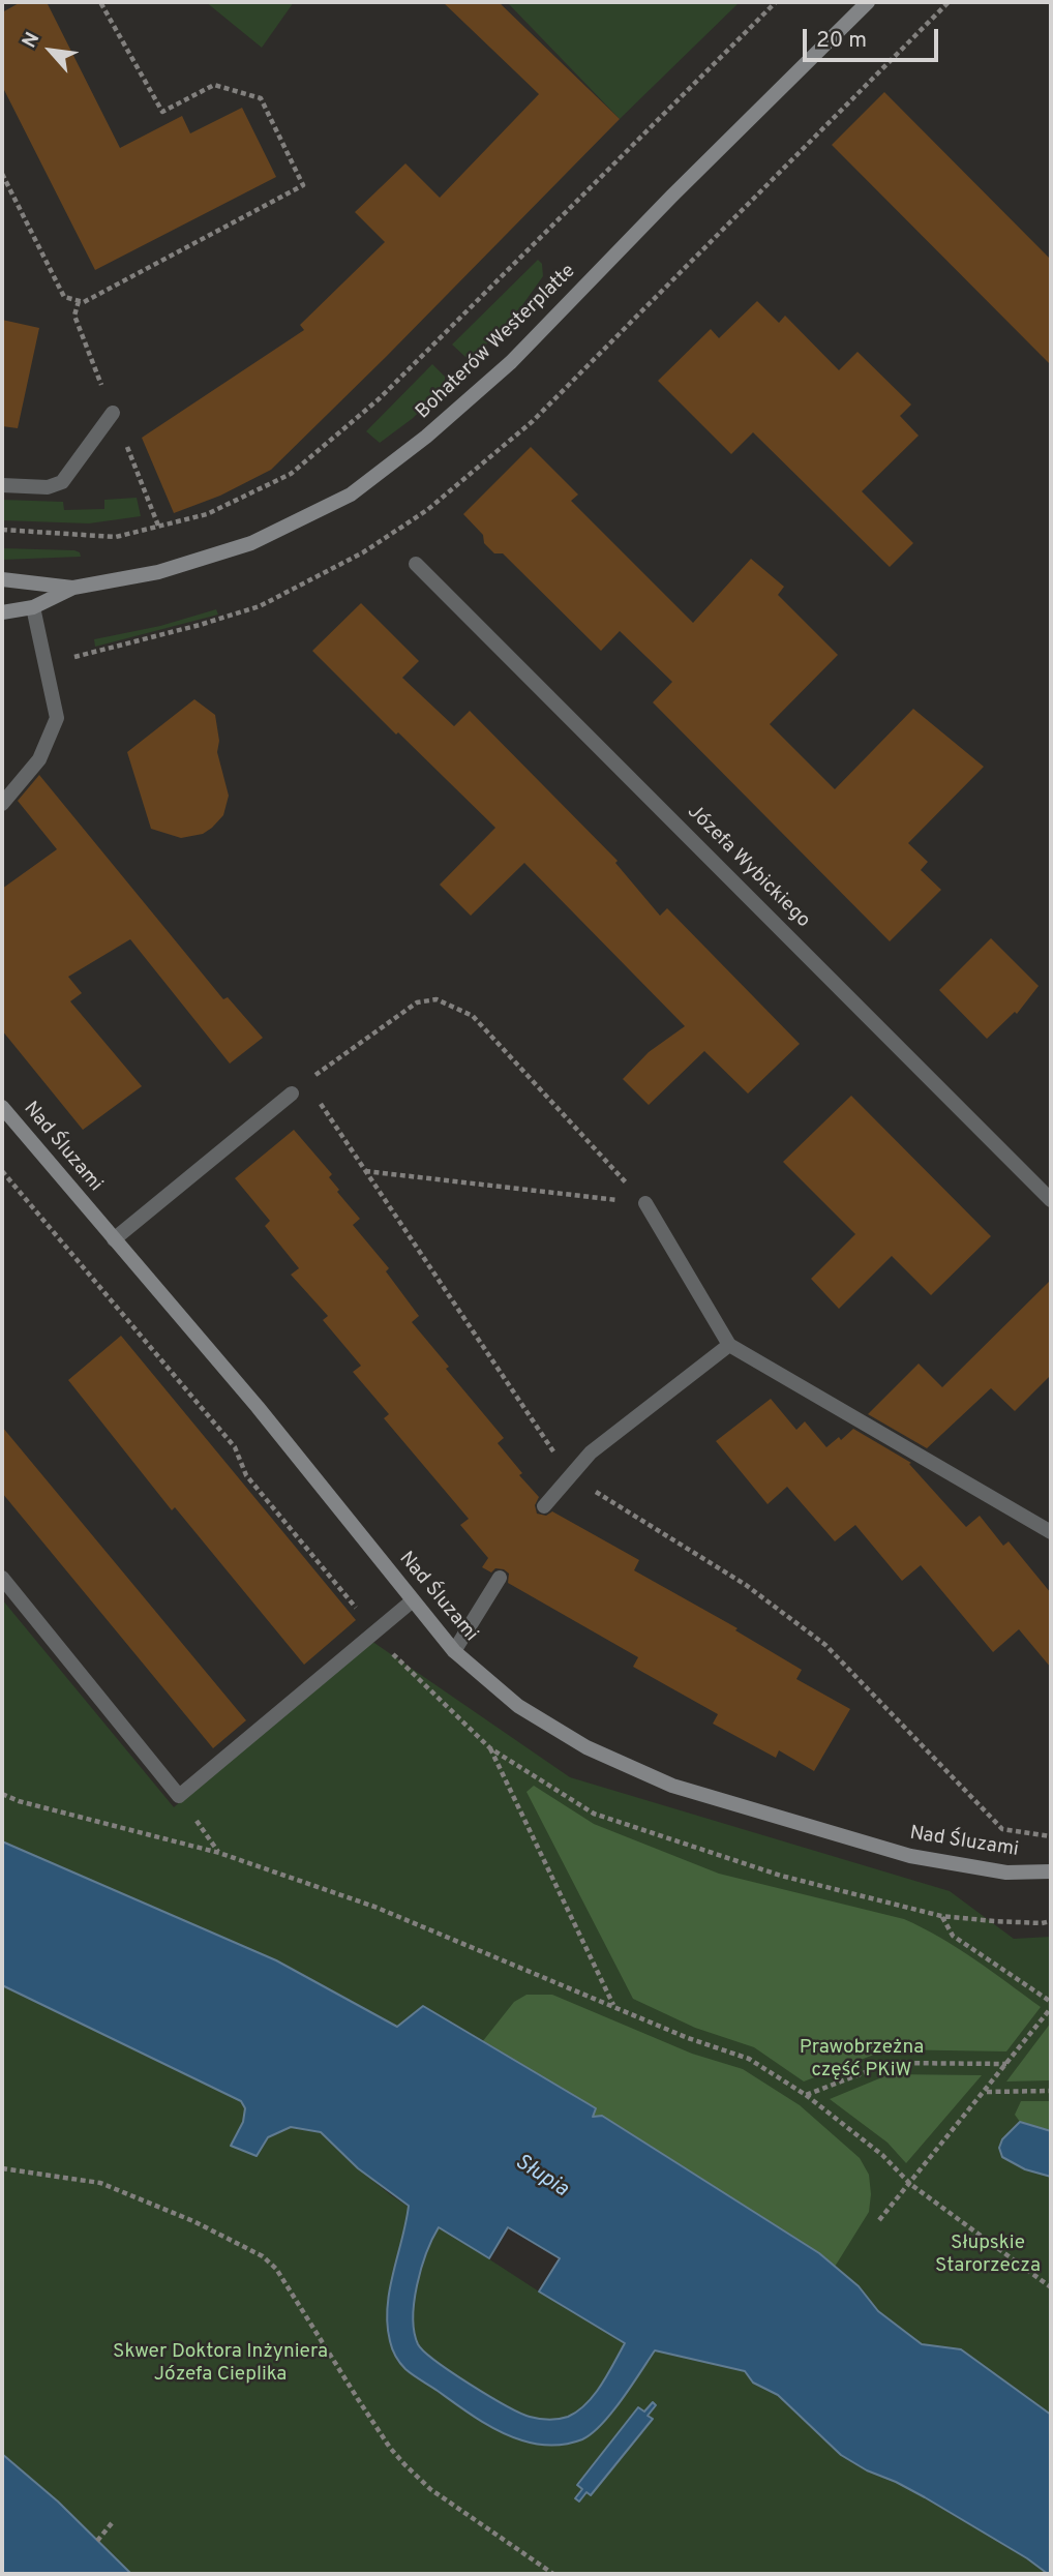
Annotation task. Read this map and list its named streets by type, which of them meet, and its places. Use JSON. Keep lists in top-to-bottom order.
{
  "streets": {
    "street": ["Bohaterów Westerplatte", "Józefa Wybickiego", "Nad Śluzami"]
  },
  "water": ["Słupia"],
  "parks": ["Prawobrzeżna część PKiW", "Słupskie Starorzecza", "Skwer Doktora Inżyniera Józefa Cieplika"],
  "scale_bar": "20 m",
  "north": "top left"
}
